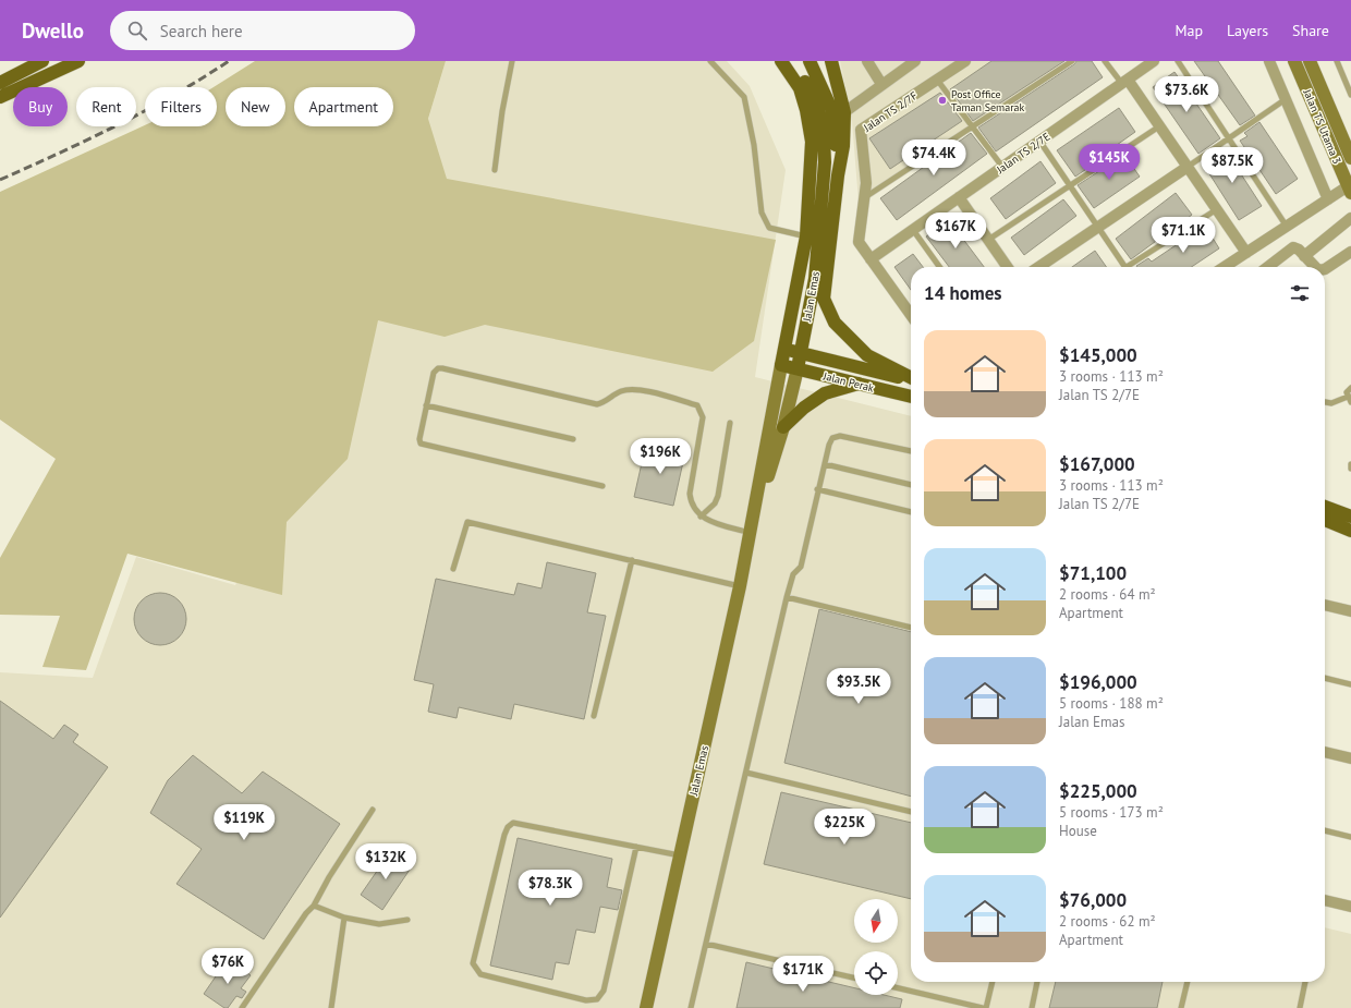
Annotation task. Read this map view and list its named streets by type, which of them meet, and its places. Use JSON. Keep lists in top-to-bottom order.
{
  "streets": {
    "main road": ["Jalan TS Utama 3", "Jalan Emas", "Jalan Perak"],
    "street": ["Jalan TS 2/7F", "Jalan TS 2/7E"]
  },
  "crossings": [
    ["Jalan TS 2/7F", "Jalan TS 2/7E"],
    ["Jalan Emas", "Jalan Perak"]
  ],
  "places": ["Post Office Taman Semarak"],
  "north": "bottom",
  "page": {
    "header": "Dwello",
    "search": "Search here",
    "nav": ["Map", "Layers", "Share"],
    "price": [
      "$73.6K",
      "$74.4K",
      "$145K",
      "$87.5K",
      "$167K",
      "$71.1K",
      "$196K",
      "$93.5K",
      "$119K",
      "$225K",
      "$132K",
      "$78.3K",
      "$76K",
      "$171K"
    ],
    "chip": [
      "Buy",
      "Rent",
      "Filters",
      "New",
      "Apartment"
    ],
    "heading": "14 homes",
    "list": [
      {
        "name": "$145,000",
        "note": "3 rooms · 113 m² · Jalan TS 2/7E"
      },
      {
        "name": "$167,000",
        "note": "3 rooms · 113 m² · Jalan TS 2/7E"
      },
      {
        "name": "$71,100",
        "note": "2 rooms · 64 m² · Apartment"
      },
      {
        "name": "$196,000",
        "note": "5 rooms · 188 m² · Jalan Emas"
      },
      {
        "name": "$225,000",
        "note": "5 rooms · 173 m² · House"
      },
      {
        "name": "$76,000",
        "note": "2 rooms · 62 m² · Apartment"
      }
    ]
  }
}
